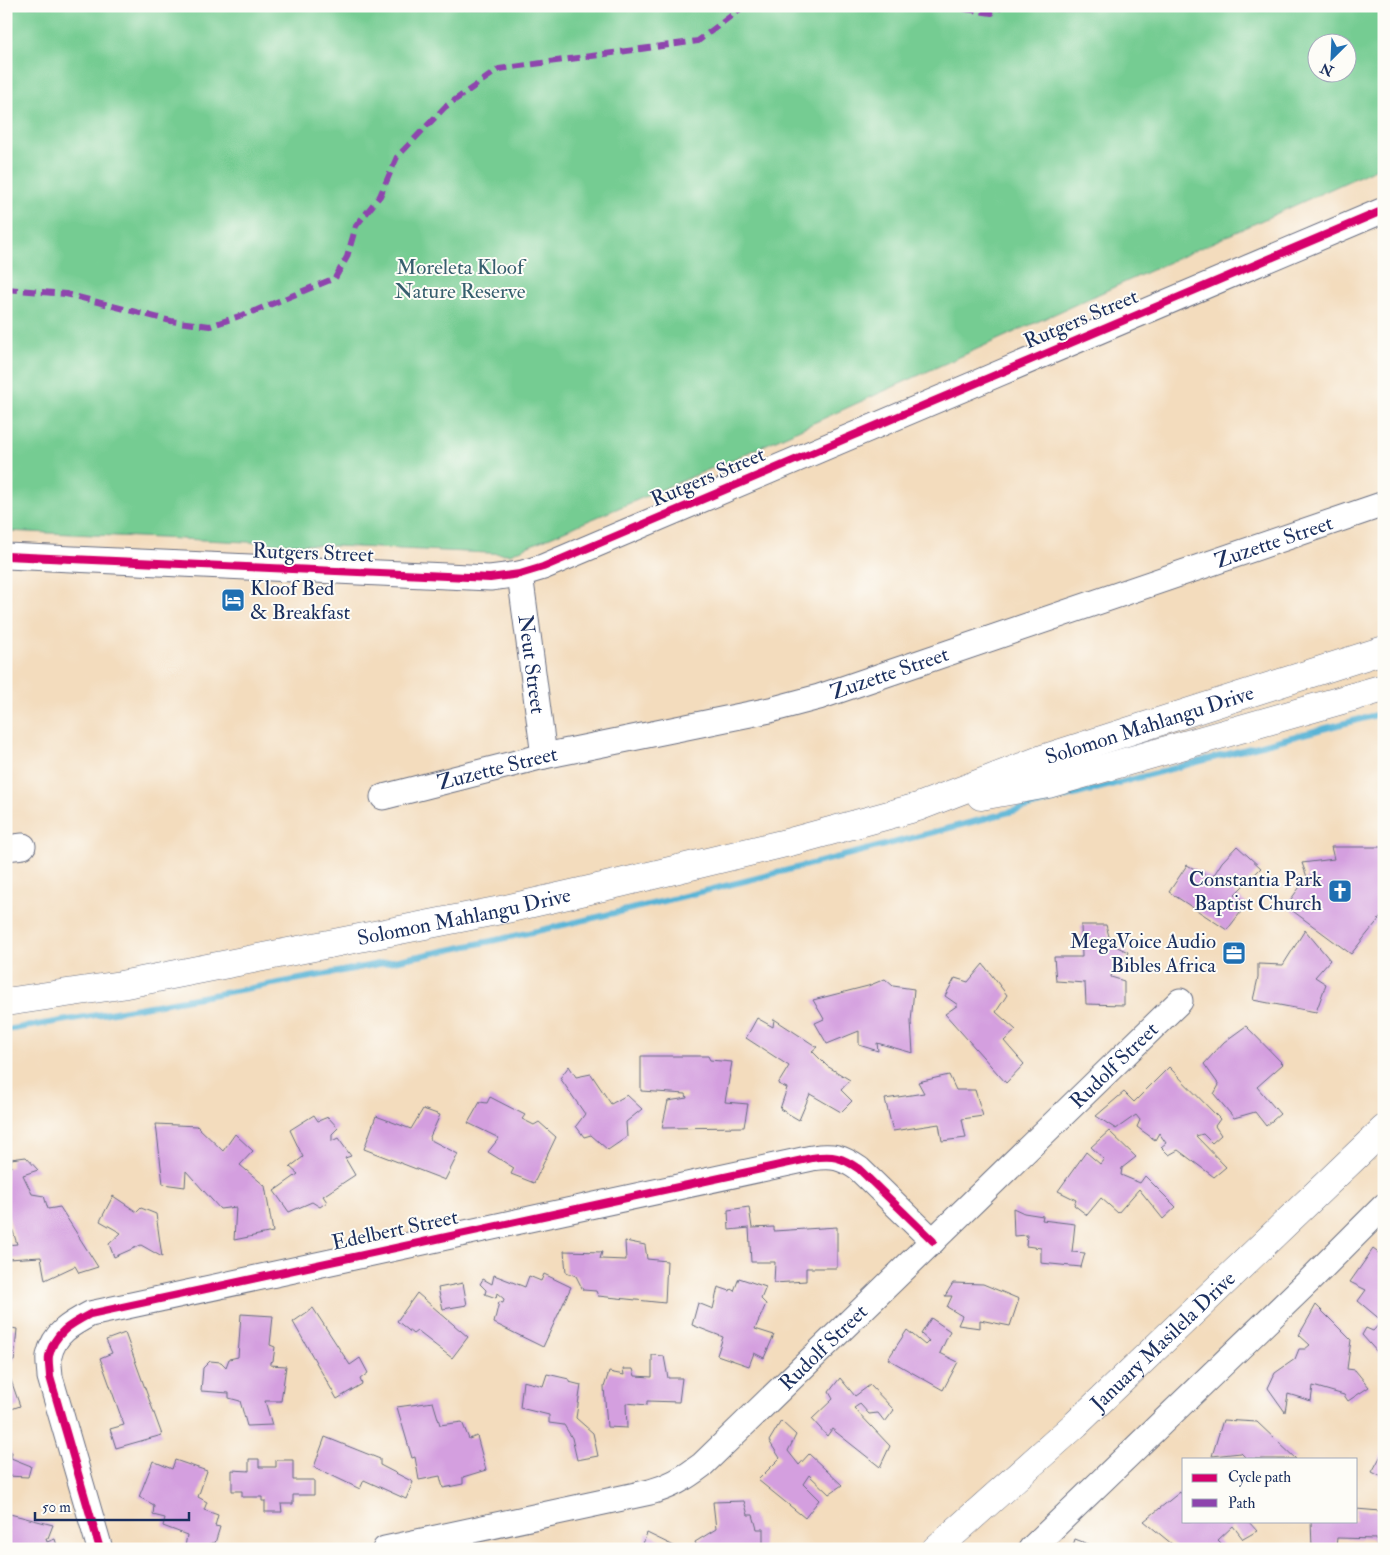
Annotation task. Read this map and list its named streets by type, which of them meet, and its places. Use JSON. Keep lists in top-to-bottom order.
{
  "streets": {
    "main road": ["Solomon Mahlangu Drive", "January Masilela Drive"],
    "street": [
      "Rutgers Street",
      "Zuzette Street",
      "Neut Street",
      "Rudolf Street",
      "Edelbert Street"
    ]
  },
  "crossings": [
    ["Rutgers Street", "Neut Street"],
    ["Zuzette Street", "Neut Street"],
    ["Rudolf Street", "Edelbert Street"]
  ],
  "parks": ["Moreleta Kloof Nature Reserve"],
  "places": {
    "hotel": ["Kloof Bed & Breakfast"],
    "church": ["Constantia Park Baptist Church"],
    "office": ["MegaVoice Audio Bibles Africa"]
  },
  "legend": ["Cycle path", "Path"],
  "scale_bar": "50 m",
  "north": "bottom left"
}
